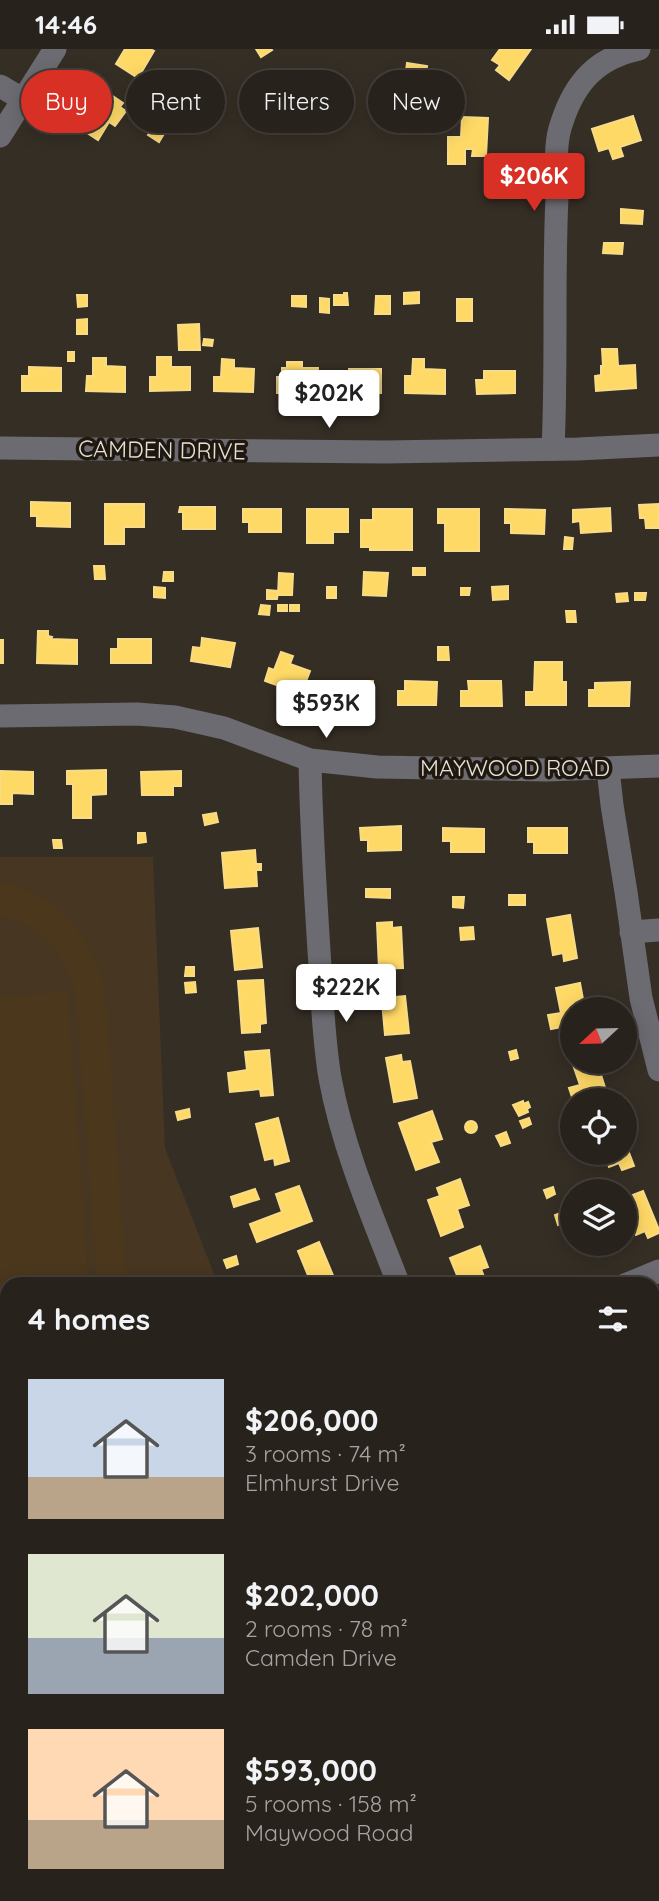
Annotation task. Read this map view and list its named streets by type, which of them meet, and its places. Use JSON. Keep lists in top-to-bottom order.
{
  "streets": {
    "street": ["CAMDEN DRIVE", "MAYWOOD ROAD"]
  },
  "north": "left",
  "page": {
    "status": "14:46",
    "chip": [
      "Buy",
      "Rent",
      "Filters",
      "New"
    ],
    "price": [
      "$206K",
      "$202K",
      "$593K",
      "$222K"
    ],
    "heading": "4 homes",
    "list": [
      {
        "name": "$206,000",
        "note": "3 rooms · 74 m² · Elmhurst Drive"
      },
      {
        "name": "$202,000",
        "note": "2 rooms · 78 m² · Camden Drive"
      },
      {
        "name": "$593,000",
        "note": "5 rooms · 158 m² · Maywood Road"
      }
    ]
  }
}
